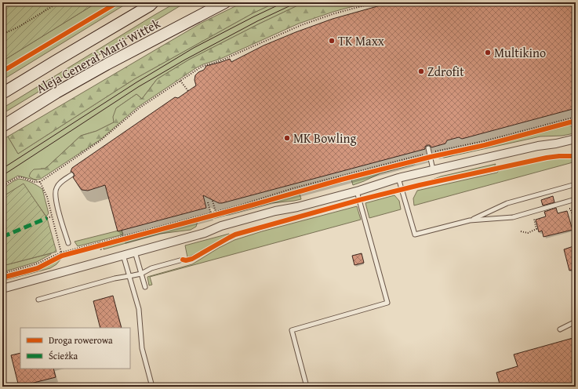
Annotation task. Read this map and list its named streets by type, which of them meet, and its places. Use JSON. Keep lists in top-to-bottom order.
{
  "streets": {
    "main road": ["Aleja Generał Marii Wittek"]
  },
  "places": [
    "TK Maxx",
    "Multikino",
    "Zdrofit",
    "MK Bowling"
  ],
  "legend": ["Droga rowerowa", "Ścieżka"]
}
